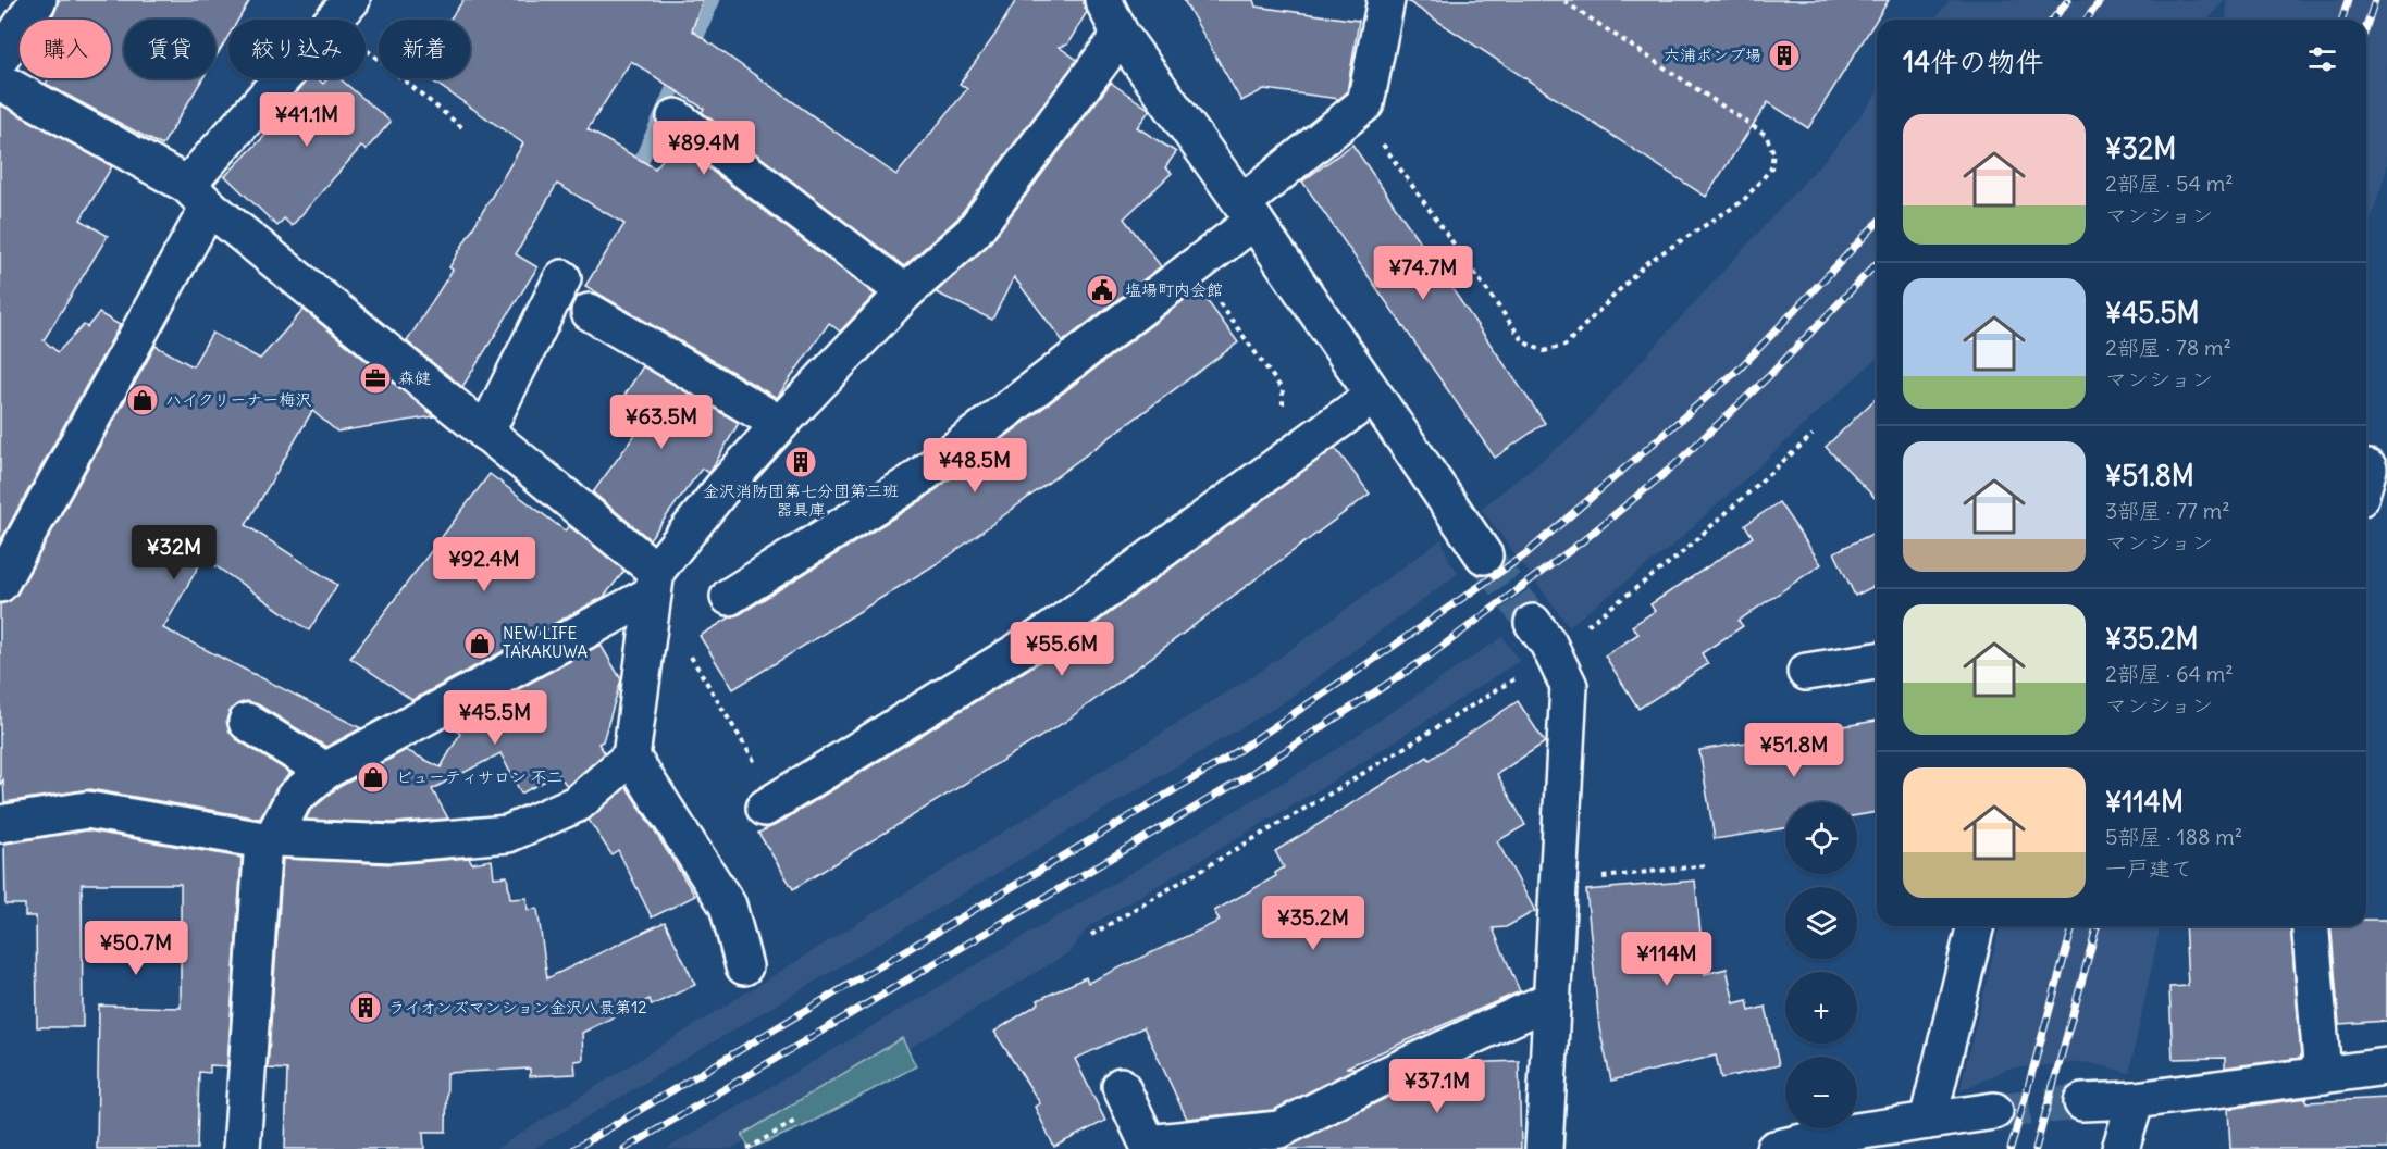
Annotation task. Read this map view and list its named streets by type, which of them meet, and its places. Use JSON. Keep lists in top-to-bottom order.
{
  "places": {
    "building": ["六浦ポンプ場", "金沢消防団第七分団第三班 器具庫", "ライオンズマンション金沢八景第12"],
    "public building": ["塩場町内会館"],
    "office": ["森健"],
    "shop": ["ハイクリーナー梅沢", "NEW LIFE TAKAKUWA", "ビューティサロン 不二"]
  },
  "page": {
    "chip": [
      "購入",
      "賃貸",
      "絞り込み",
      "新着"
    ],
    "heading": "14件の物件",
    "price": [
      "¥41.1M",
      "¥89.4M",
      "¥74.7M",
      "¥63.5M",
      "¥48.5M",
      "¥32M",
      "¥92.4M",
      "¥55.6M",
      "¥45.5M",
      "¥51.8M",
      "¥35.2M",
      "¥50.7M",
      "¥114M",
      "¥37.1M"
    ],
    "list": [
      {
        "name": "¥32M",
        "note": "2部屋 · 54 m² · マンション"
      },
      {
        "name": "¥45.5M",
        "note": "2部屋 · 78 m² · マンション"
      },
      {
        "name": "¥51.8M",
        "note": "3部屋 · 77 m² · マンション"
      },
      {
        "name": "¥35.2M",
        "note": "2部屋 · 64 m² · マンション"
      },
      {
        "name": "¥114M",
        "note": "5部屋 · 188 m² · 一戸建て"
      }
    ],
    "map_buttons": ["+", "−"]
  }
}
